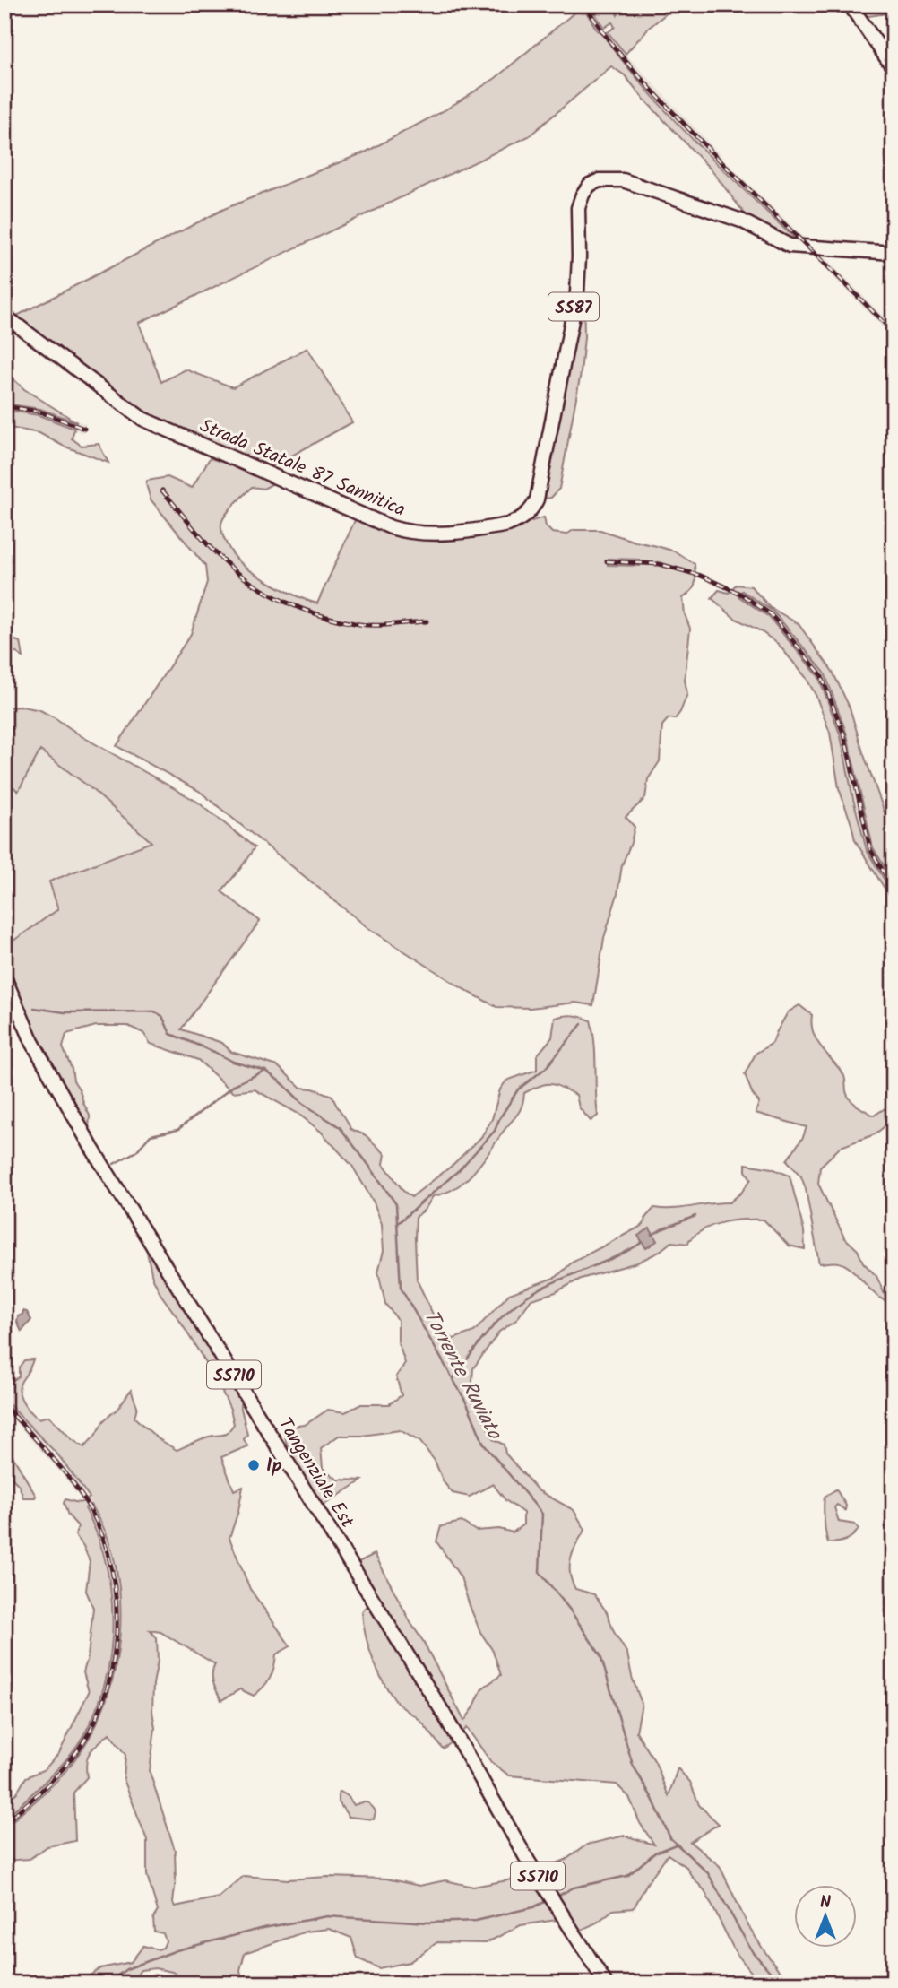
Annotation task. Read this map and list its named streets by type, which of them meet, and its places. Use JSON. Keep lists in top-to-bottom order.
{
  "streets": {
    "main road": [
      "SS87",
      "Strada Statale 87 Sannitica",
      "SS710",
      "Tangenziale Est"
    ]
  },
  "water": ["Torrente Ruviato"],
  "places": ["Ip"],
  "north": "top"
}
